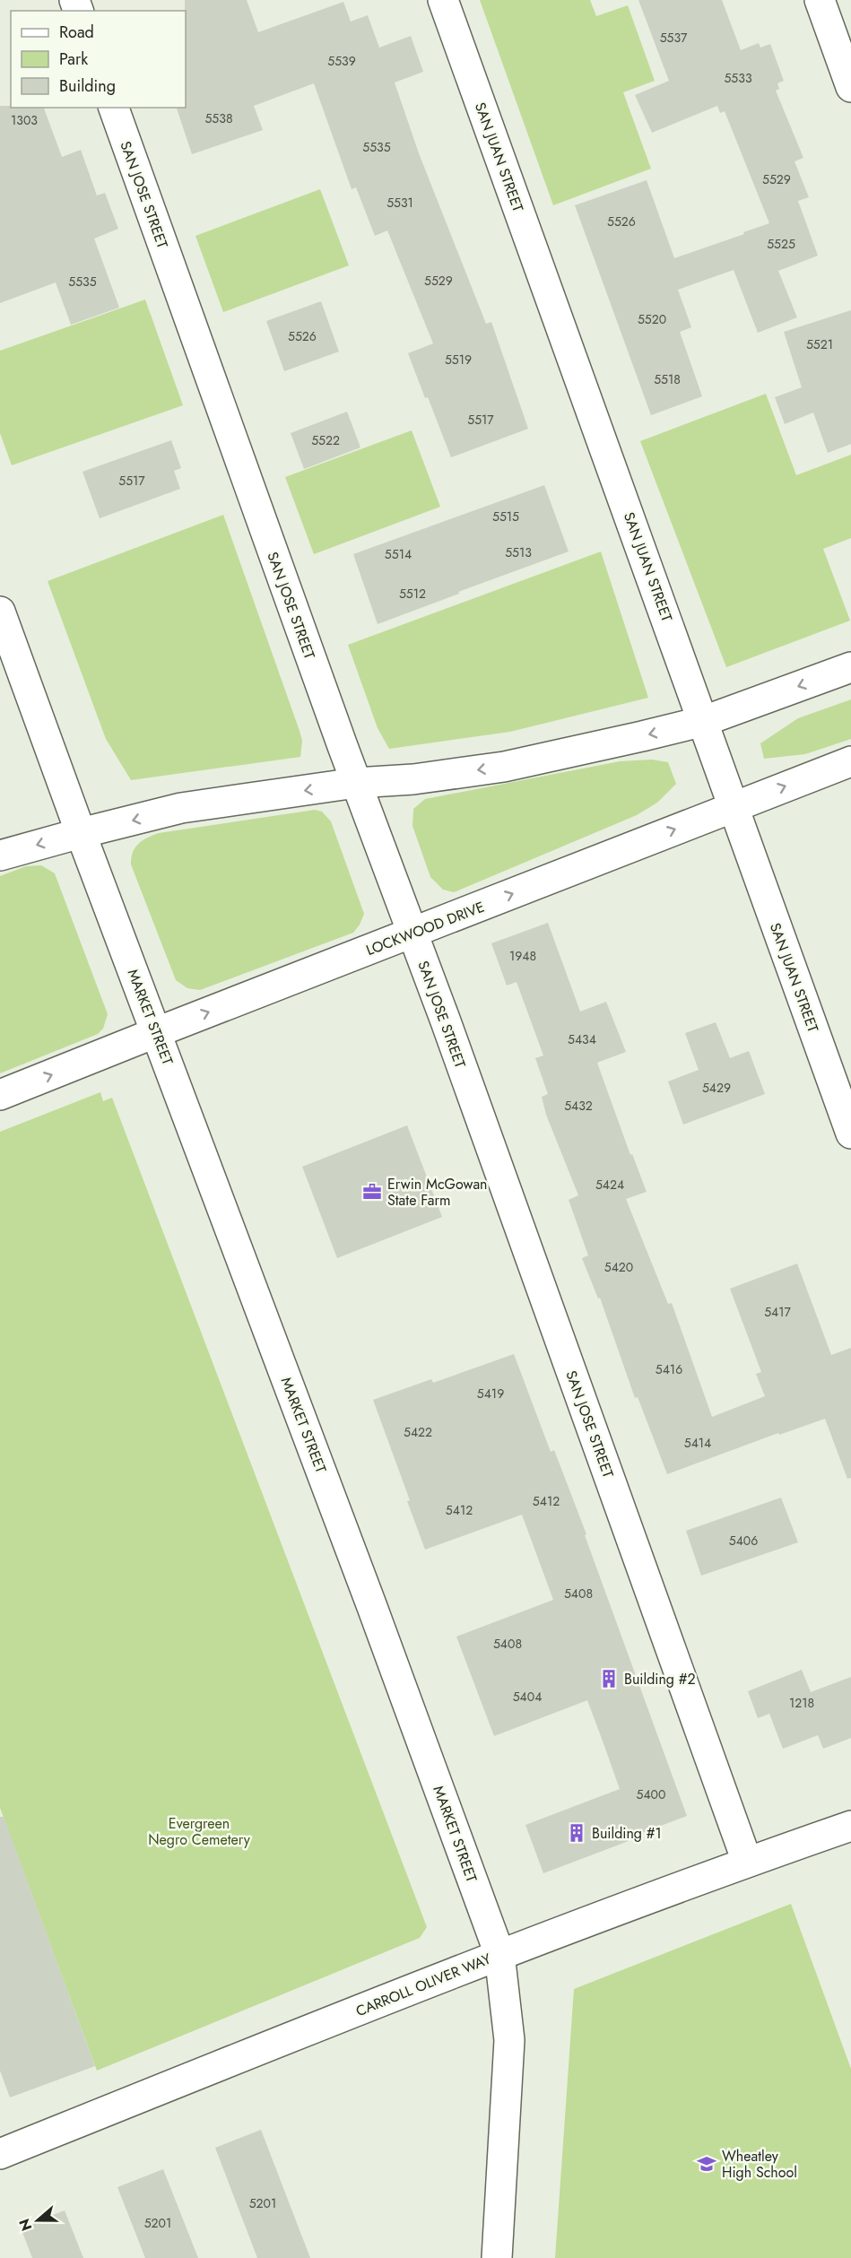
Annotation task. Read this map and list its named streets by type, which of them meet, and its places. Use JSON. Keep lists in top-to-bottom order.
{
  "streets": {
    "street": [
      "SAN JUAN STREET",
      "SAN JOSE STREET",
      "LOCKWOOD DRIVE",
      "MARKET STREET",
      "CARROLL OLIVER WAY"
    ]
  },
  "crossings": [
    ["SAN JUAN STREET", "LOCKWOOD DRIVE"],
    ["SAN JOSE STREET", "LOCKWOOD DRIVE"],
    ["SAN JOSE STREET", "CARROLL OLIVER WAY"],
    ["LOCKWOOD DRIVE", "MARKET STREET"],
    ["MARKET STREET", "CARROLL OLIVER WAY"]
  ],
  "parks": ["Evergreen Negro Cemetery"],
  "places": {
    "office": ["Erwin McGowan State Farm"],
    "building": ["Building #2", "Building #1"],
    "school or university": ["Wheatley High School"]
  },
  "house_numbers": [
    "5537",
    "5539",
    "5533",
    "5538",
    "1303",
    "5535",
    "5529",
    "5531",
    "5526",
    "5525",
    "5529",
    "5535",
    "5520",
    "5526",
    "5521",
    "5519",
    "5518",
    "5517",
    "5522",
    "5517",
    "5515",
    "5513",
    "5514",
    "5512",
    "1948",
    "5434",
    "5429",
    "5432",
    "5424",
    "5420",
    "5417",
    "5416",
    "5419",
    "5422",
    "5414",
    "5412",
    "5412",
    "5406",
    "5408",
    "5408",
    "5404",
    "1218",
    "5400",
    "5201",
    "5201"
  ],
  "legend": ["Road", "Park", "Building"],
  "north": "left"
}
